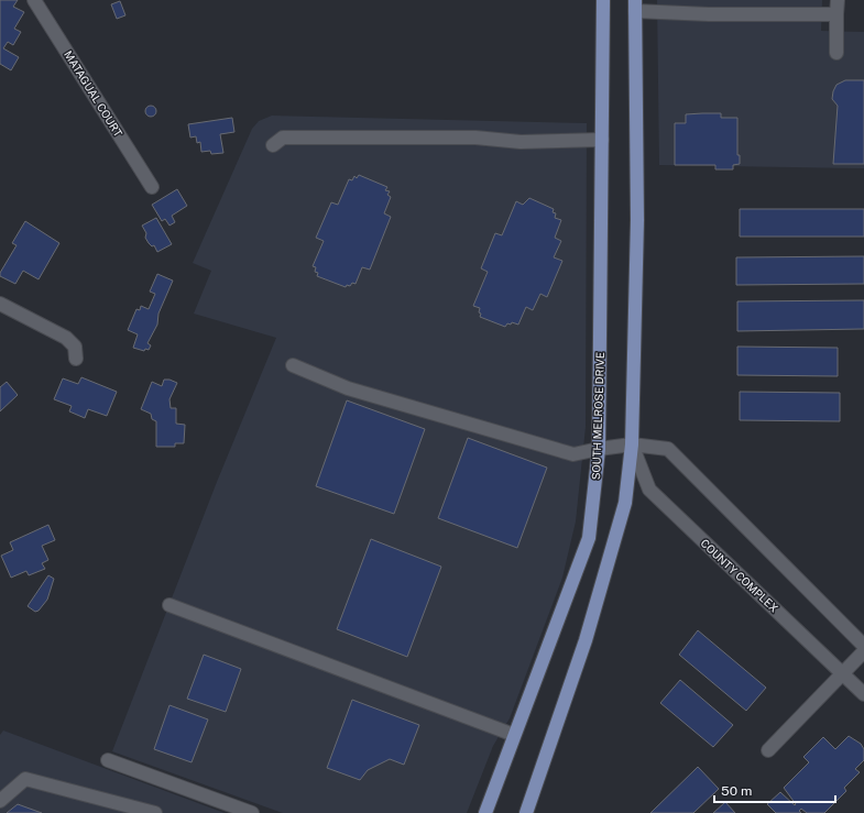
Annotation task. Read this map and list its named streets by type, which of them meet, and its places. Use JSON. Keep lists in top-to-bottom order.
{
  "streets": {
    "main road": ["SOUTH MELROSE DRIVE"],
    "street": ["MATAGUAL COURT", "COUNTY COMPLEX"]
  },
  "scale_bar": "50 m"
}
